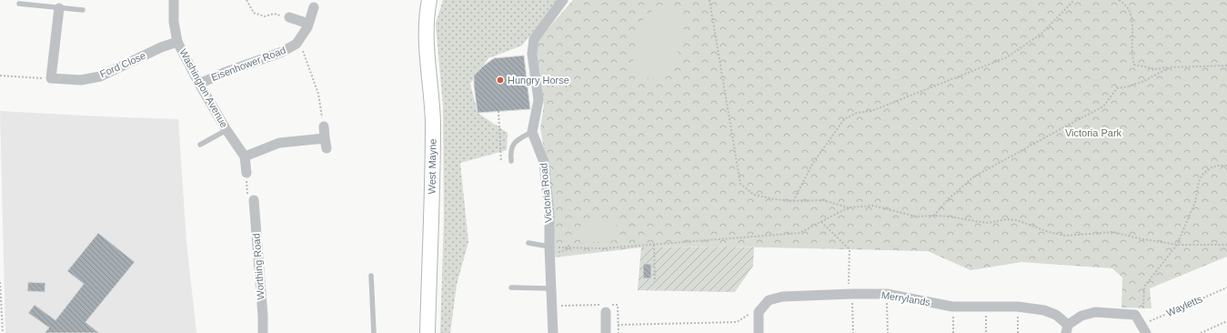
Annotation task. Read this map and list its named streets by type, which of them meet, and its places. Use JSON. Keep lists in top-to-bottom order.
{
  "streets": {
    "main road": ["West Mayne"],
    "street": [
      "Eisenhower Road",
      "Ford Close",
      "Washington Avenue",
      "Victoria Road",
      "Worthing Road",
      "Merrylands"
    ],
    "path": ["Wayletts"]
  },
  "crossings": [
    ["Eisenhower Road", "Washington Avenue"],
    ["Ford Close", "Washington Avenue"]
  ],
  "parks": ["Victoria Park"],
  "places": ["Hungry Horse"]
}
